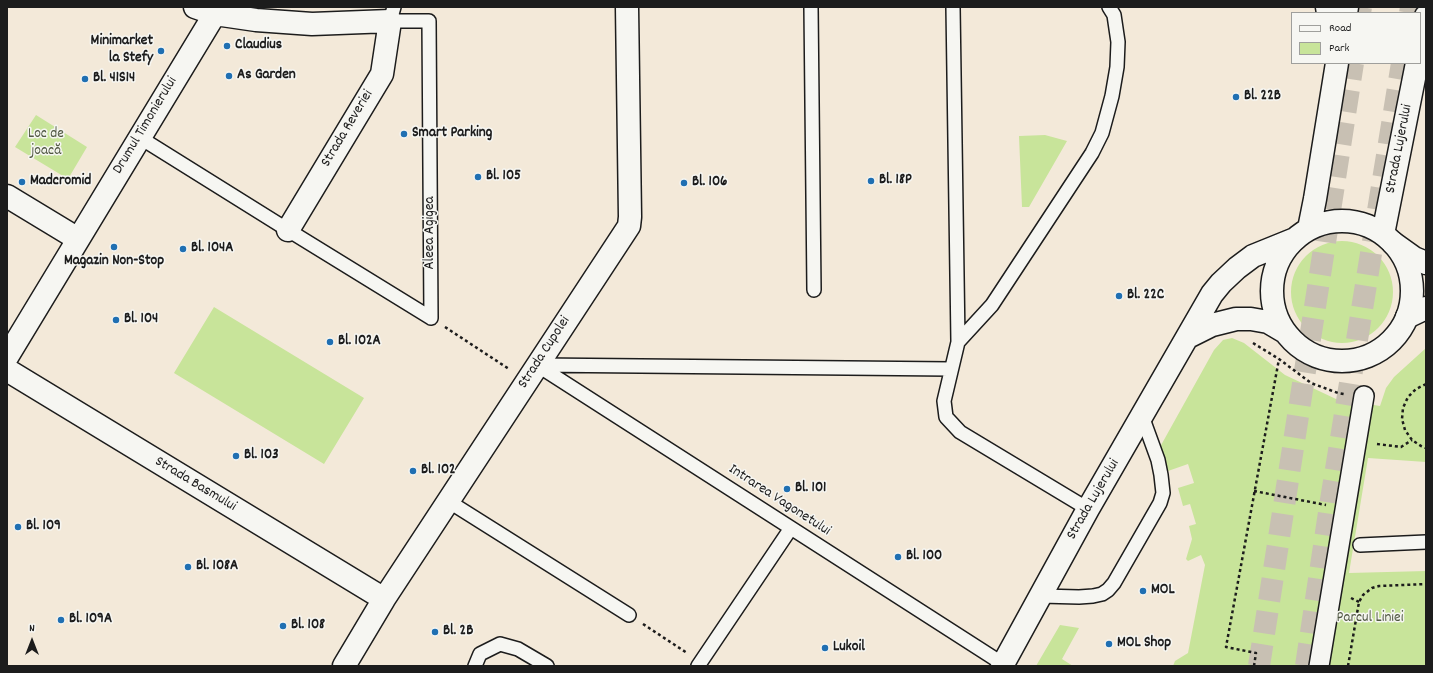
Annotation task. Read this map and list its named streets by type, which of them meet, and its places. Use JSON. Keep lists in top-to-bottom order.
{
  "streets": {
    "street": [
      "Drumul Timonierului",
      "Strada Reveriei",
      "Strada Lujerului",
      "Aleea Agigea",
      "Strada Cupolei",
      "Strada Basmului"
    ],
    "lane": ["Intrarea Vagonetului"]
  },
  "crossings": [
    ["Drumul Timonierului", "Aleea Agigea"],
    ["Strada Reveriei", "Aleea Agigea"],
    ["Strada Lujerului", "Intrarea Vagonetului"],
    ["Strada Cupolei", "Strada Basmului"],
    ["Strada Cupolei", "Intrarea Vagonetului"]
  ],
  "parks": ["Loc de joacă", "Parcul Liniei"],
  "places": [
    "Claudius",
    "Minimarket la Stefy",
    "As Garden",
    "Bl. 41S14",
    "Bl. 22B",
    "Smart Parking",
    "Bl. 105",
    "Bl. 18P",
    "Madcromid",
    "Bl. 106",
    "Magazin Non-Stop",
    "Bl. 104A",
    "Bl. 22C",
    "Bl. 104",
    "Bl. 102A",
    "Bl. 103",
    "Bl. 102",
    "Bl. 101",
    "Bl. 109",
    "Bl. 100",
    "Bl. 108A",
    "MOL",
    "Bl. 109A",
    "Bl. 108",
    "Bl. 2B",
    "MOL Shop",
    "Lukoil"
  ],
  "legend": ["Road", "Park"],
  "north": "top"
}
